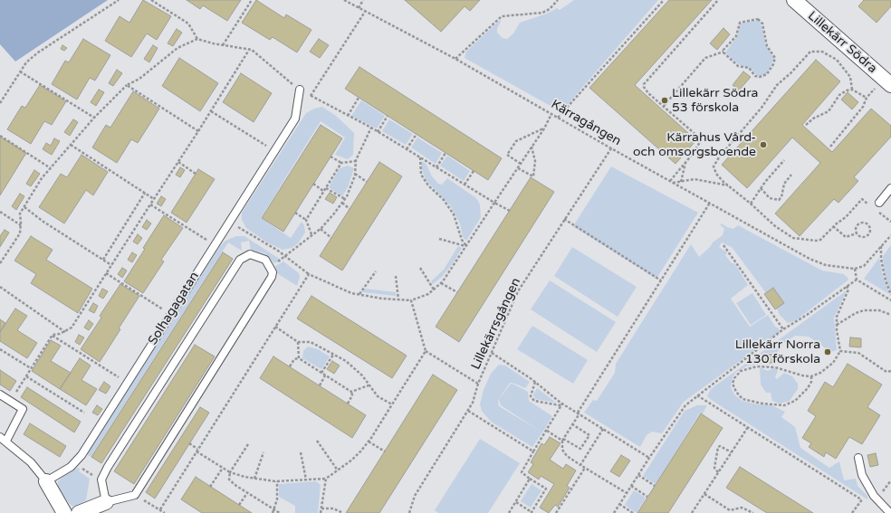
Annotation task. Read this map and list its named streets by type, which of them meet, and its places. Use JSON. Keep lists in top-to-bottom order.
{
  "streets": {
    "street": ["Lillekärr Södra"],
    "lane": ["Solhagagatan"],
    "path": ["Kärragången", "Lillekärrsgången"]
  },
  "crossings": [
    ["Kärragången", "Lillekärrsgången"]
  ],
  "places": ["Lillekärr Södra 53 förskola", "Kärrahus Vård- och omsorgsboende", "Lillekärr Norra 130 förskola"]
}
